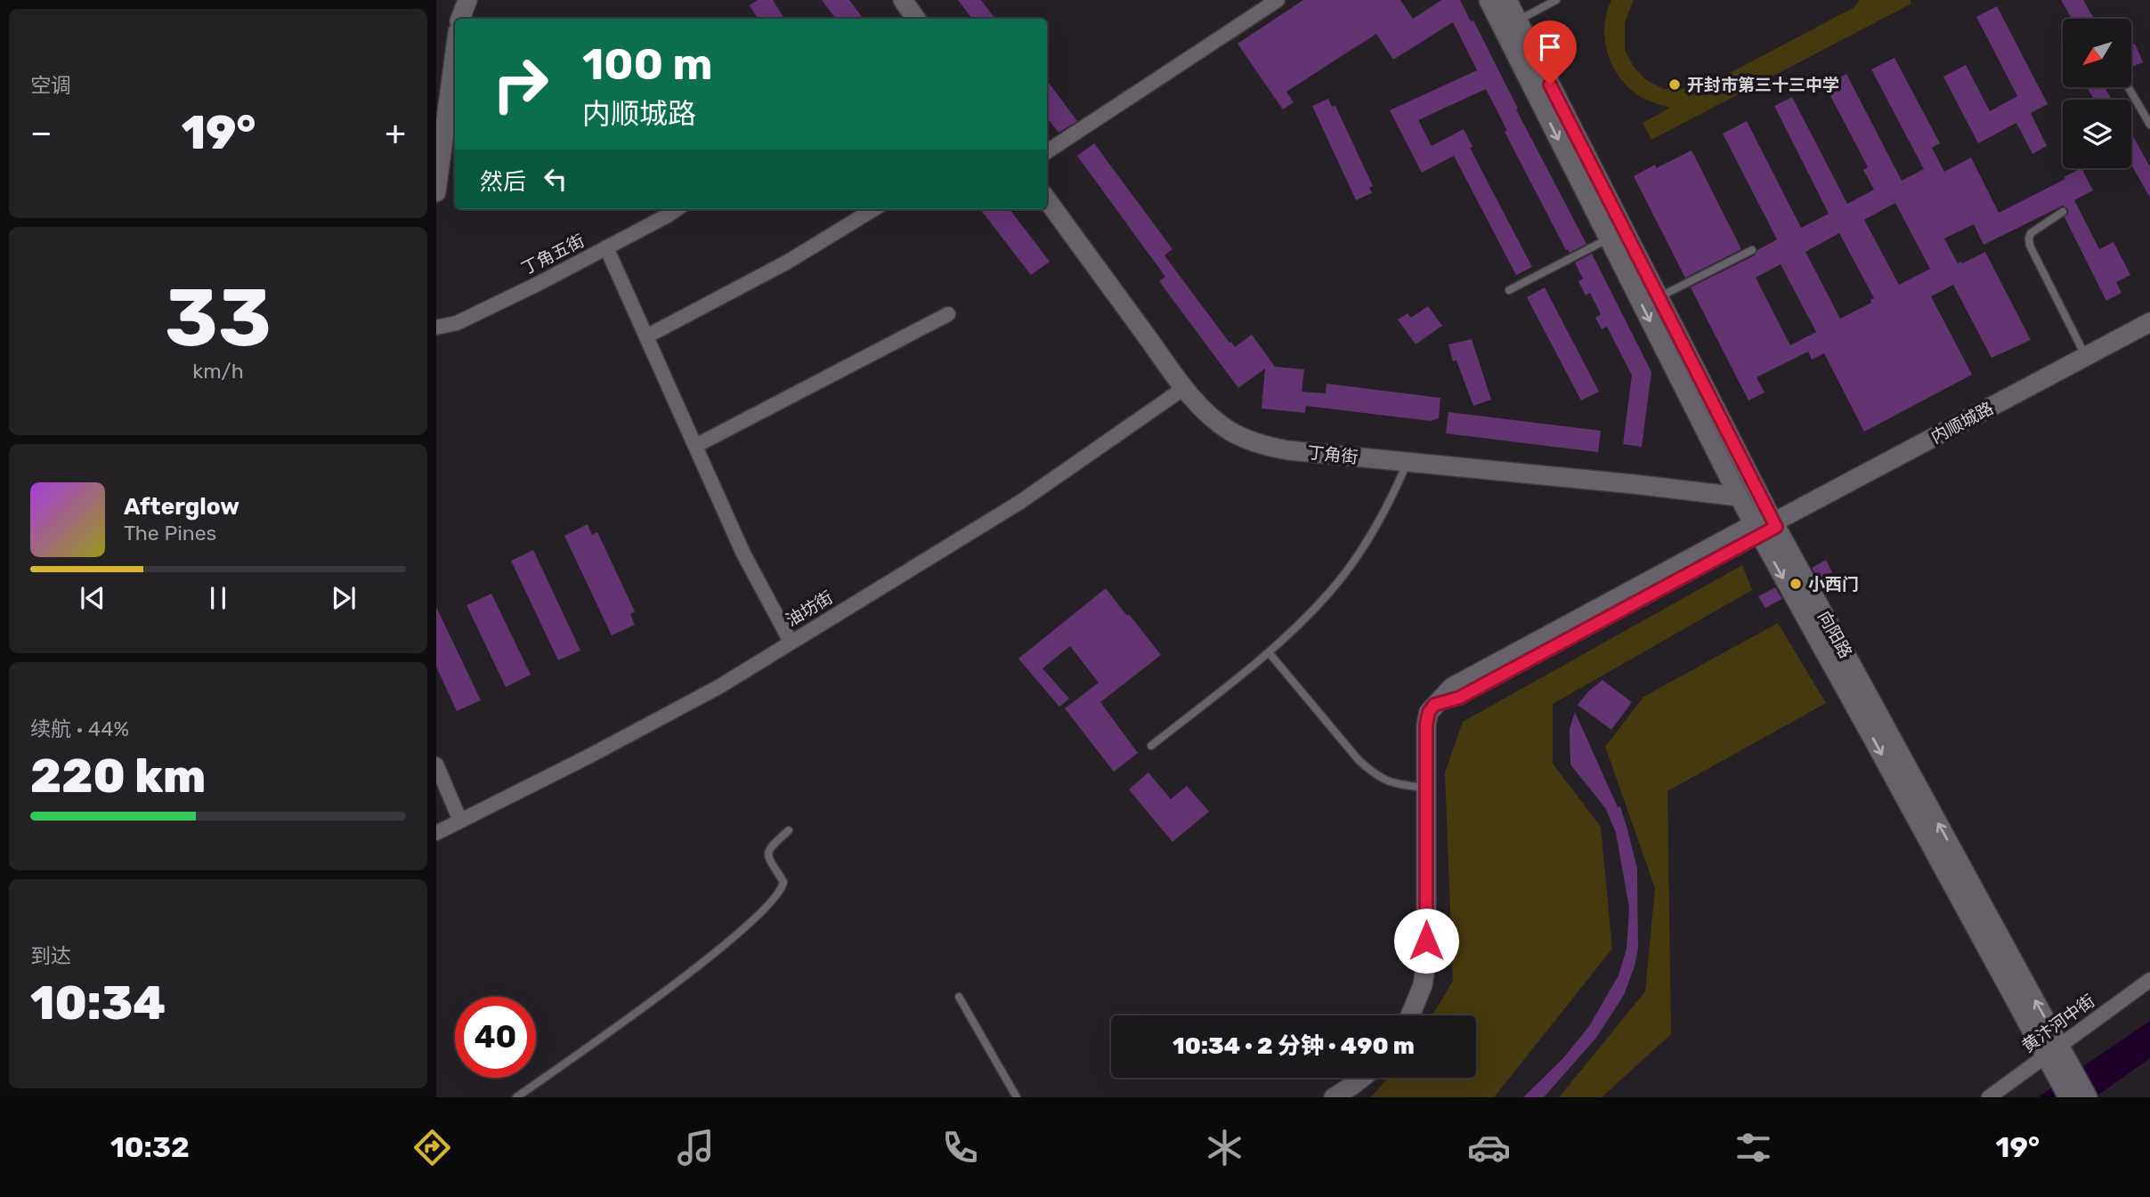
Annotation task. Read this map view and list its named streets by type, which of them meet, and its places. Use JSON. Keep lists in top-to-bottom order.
{
  "streets": {
    "street": [
      "丁角五街",
      "内顺城路",
      "丁角街",
      "油坊街",
      "向阳路",
      "黄汴河中街"
    ]
  },
  "crossings": [
    ["内顺城路", "向阳路"],
    ["丁角街", "油坊街"],
    ["丁角街", "向阳路"],
    ["向阳路", "黄汴河中街"]
  ],
  "places": ["开封市第三十三中学", "小西门"],
  "north": "bottom left",
  "page": {
    "tile": [
      "空调",
      ["33", "km/h"],
      ["续航 · 44%", "220 km"],
      ["到达", "10:34"]
    ],
    "turn": ["100 m", "内顺城路"],
    "heat": ["−", "19°", "+"],
    "then": "然后",
    "song": ["Afterglow", "The Pines"],
    "limit": "40",
    "trip": "10:34 · 2 分钟 · 490 m",
    "tabs": ["10:32", "19°"]
  }
}
